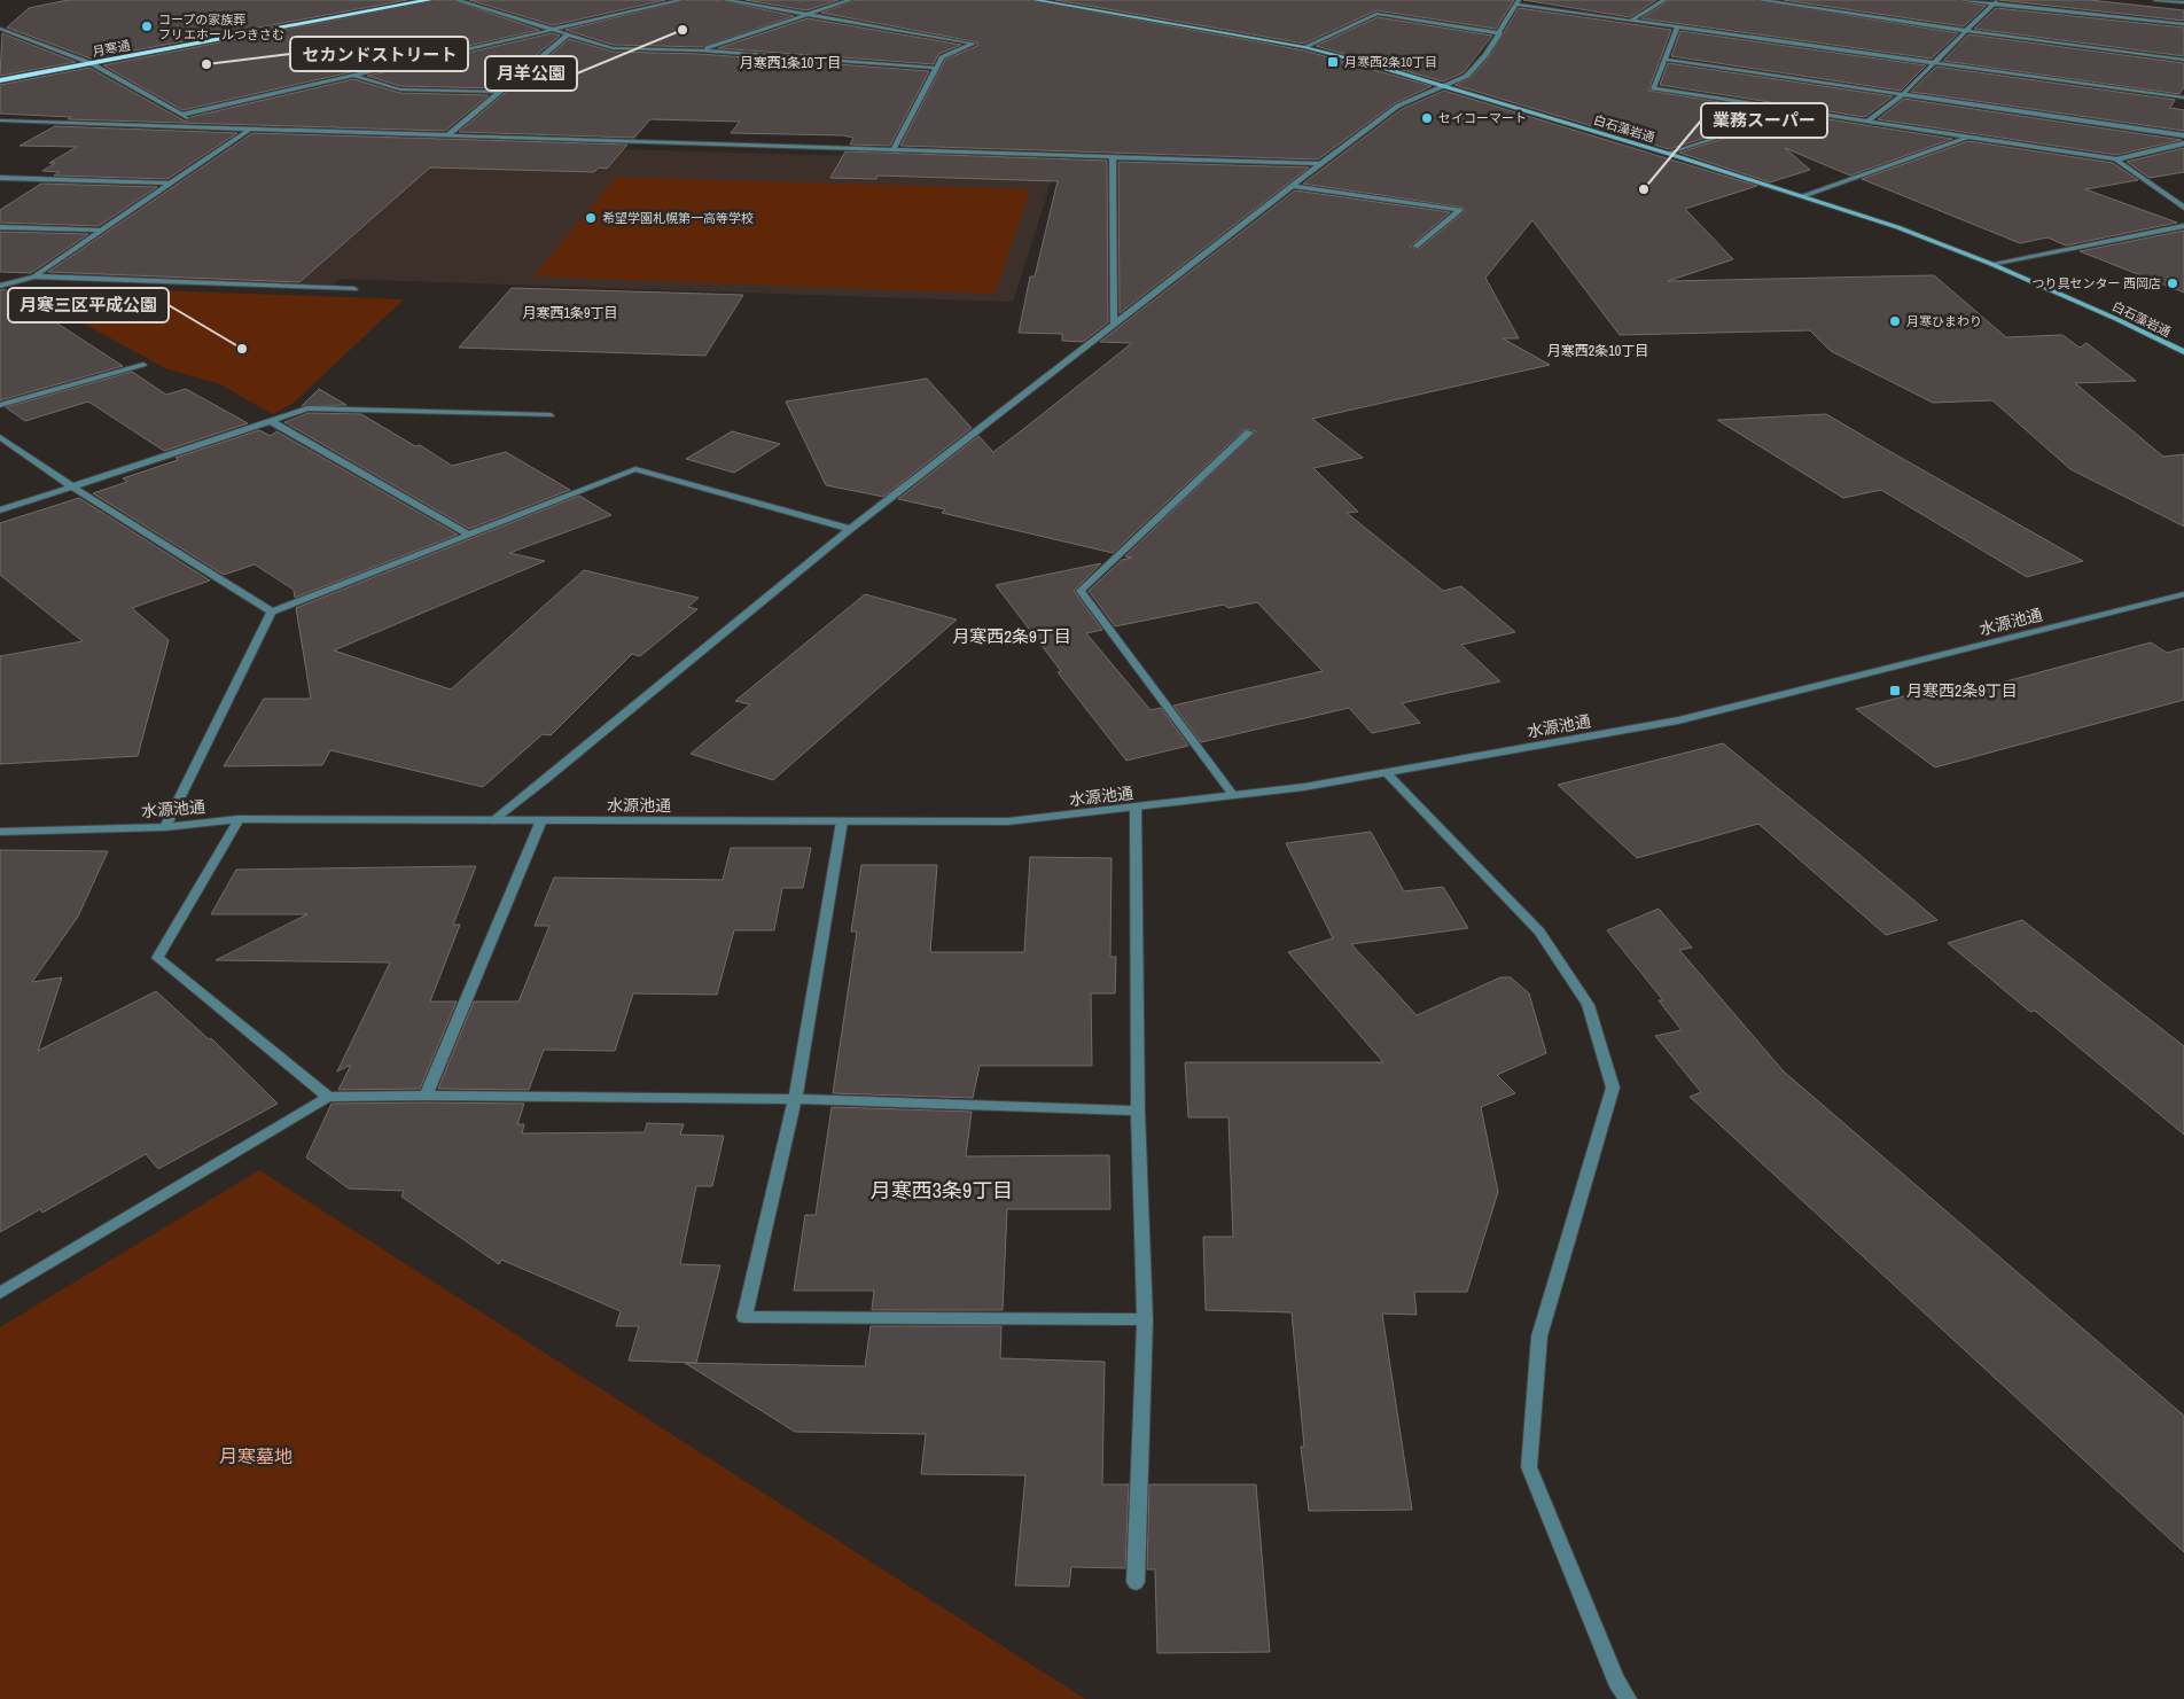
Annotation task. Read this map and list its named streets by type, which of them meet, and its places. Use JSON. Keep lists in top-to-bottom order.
{
  "streets": {
    "highway": ["月寒通"],
    "main road": ["白石藻岩通"],
    "street": ["水源池通"]
  },
  "districts": [
    "月寒西1条10丁目",
    "月寒西1条9丁目",
    "月寒西2条10丁目",
    "月寒西2条9丁目",
    "月寒西3条9丁目"
  ],
  "parks": ["月寒墓地"],
  "places": {
    "other": [
      "コープの家族葬 フリエホールつきさむ",
      "月羊公園",
      "セカンドストリート",
      "セイコーマート",
      "業務スーパー",
      "希望学園札幌第一高等学校",
      "つり具センター 西岡店",
      "月寒ひまわり",
      "月寒三区平成公園"
    ],
    "transit": ["月寒西2条10丁目", "月寒西2条9丁目"]
  }
}
